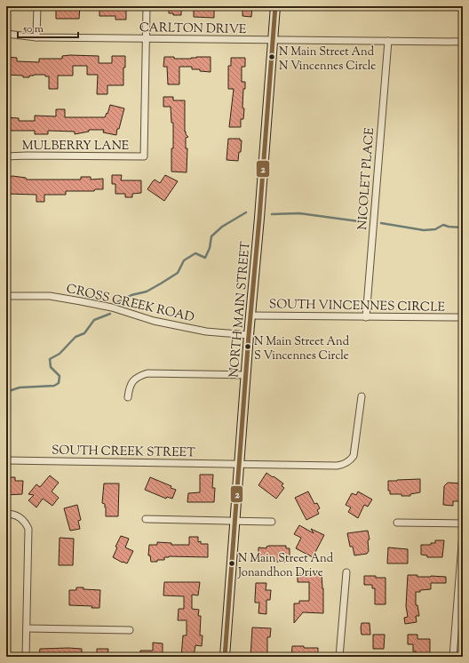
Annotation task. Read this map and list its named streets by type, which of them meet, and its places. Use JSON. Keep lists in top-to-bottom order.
{
  "streets": {
    "main road": ["NORTH MAIN STREET"],
    "street": [
      "CARLTON DRIVE",
      "MULBERRY LANE",
      "NICOLET PLACE",
      "CROSS CREEK ROAD",
      "SOUTH VINCENNES CIRCLE",
      "SOUTH CREEK STREET"
    ]
  },
  "crossings": [
    ["CARLTON DRIVE", "MULBERRY LANE"],
    ["CARLTON DRIVE", "NICOLET PLACE"],
    ["CARLTON DRIVE", "NORTH MAIN STREET"],
    ["NICOLET PLACE", "SOUTH VINCENNES CIRCLE"],
    ["CROSS CREEK ROAD", "NORTH MAIN STREET"],
    ["SOUTH VINCENNES CIRCLE", "NORTH MAIN STREET"],
    ["NORTH MAIN STREET", "SOUTH CREEK STREET"]
  ],
  "places": ["N Main Street And N Vincennes Circle", "N Main Street And S Vincennes Circle", "N Main Street And Jonandhon Drive"],
  "lines": ["transit line 2"],
  "scale_bar": "50 m"
}
